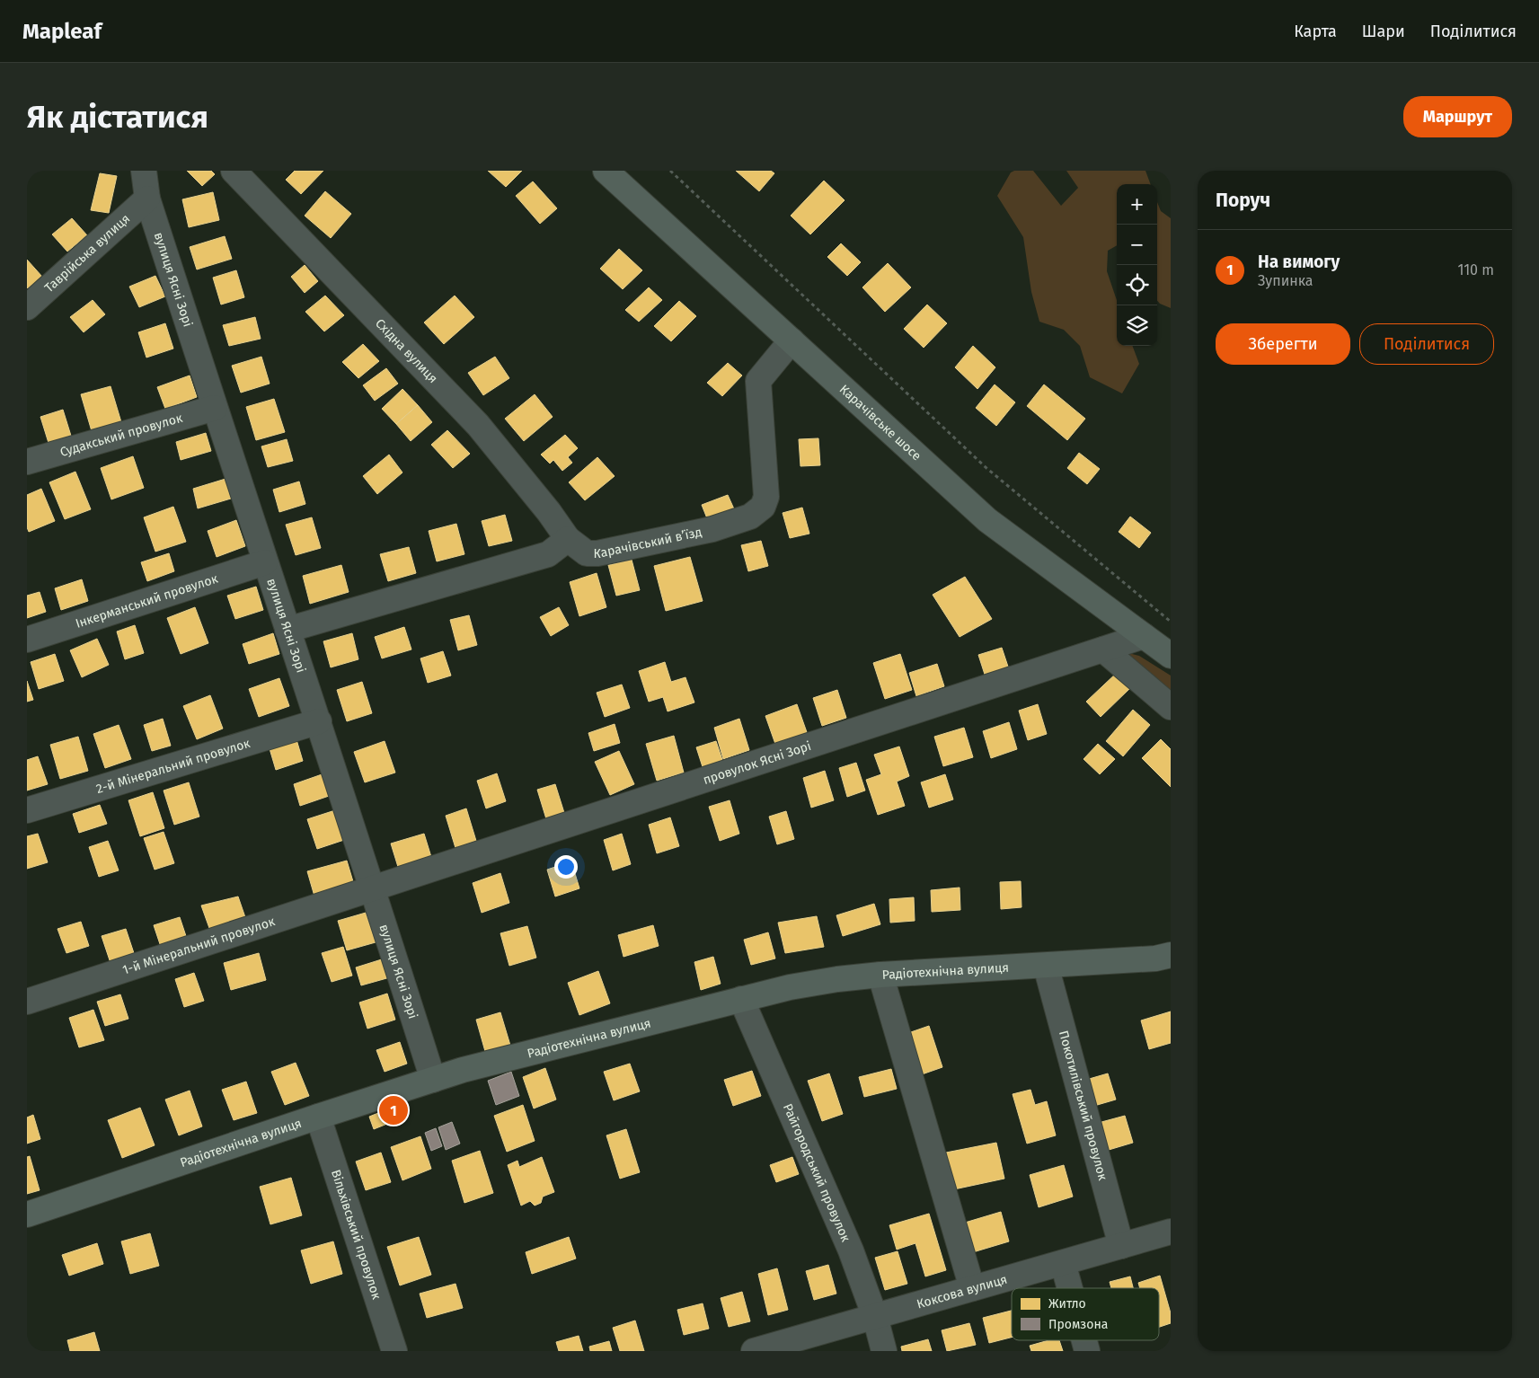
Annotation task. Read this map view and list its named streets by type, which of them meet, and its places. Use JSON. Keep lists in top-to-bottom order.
{
  "streets": {
    "main road": ["Карачівське шосе", "Радіотехнічна вулиця"],
    "street": [
      "Таврійська вулиця",
      "вулиця Ясні Зорі",
      "Східна вулиця",
      "Судакський провулок",
      "Карачівський в’їзд",
      "Інкерманський провулок",
      "провулок Ясні Зорі",
      "2-й Мінеральний провулок",
      "1-й Мінеральний провулок",
      "Покотилівський провулок",
      "Райгородський провулок",
      "Вільхівський провулок",
      "Коксова вулиця"
    ]
  },
  "crossings": [
    ["Таврійська вулиця", "вулиця Ясні Зорі"],
    ["вулиця Ясні Зорі", "Судакський провулок"],
    ["вулиця Ясні Зорі", "Інкерманський провулок"],
    ["вулиця Ясні Зорі", "провулок Ясні Зорі"],
    ["вулиця Ясні Зорі", "2-й Мінеральний провулок"],
    ["вулиця Ясні Зорі", "1-й Мінеральний провулок"],
    ["вулиця Ясні Зорі", "Радіотехнічна вулиця"],
    ["Східна вулиця", "Карачівський в’їзд"],
    ["Карачівське шосе", "Карачівський в’їзд"],
    ["Карачівське шосе", "провулок Ясні Зорі"],
    ["провулок Ясні Зорі", "1-й Мінеральний провулок"],
    ["Радіотехнічна вулиця", "Покотилівський провулок"],
    ["Радіотехнічна вулиця", "Райгородський провулок"],
    ["Радіотехнічна вулиця", "Вільхівський провулок"],
    ["Покотилівський провулок", "Коксова вулиця"],
    ["Райгородський провулок", "Коксова вулиця"]
  ],
  "legend": ["Житло", "Промзона"],
  "page": {
    "header": "Mapleaf",
    "nav": ["Карта", "Шари", "Поділитися"],
    "buttons": [
      "Маршрут",
      ["Зберегти", "Поділитися"]
    ],
    "title": "Як дістатися",
    "heading": "Поруч",
    "map_buttons": ["+", "−"],
    "list": [
      {
        "mark": "1",
        "name": "На вимогу",
        "note": "Зупинка",
        "value": "110 m"
      }
    ],
    "pins": "1"
  }
}
